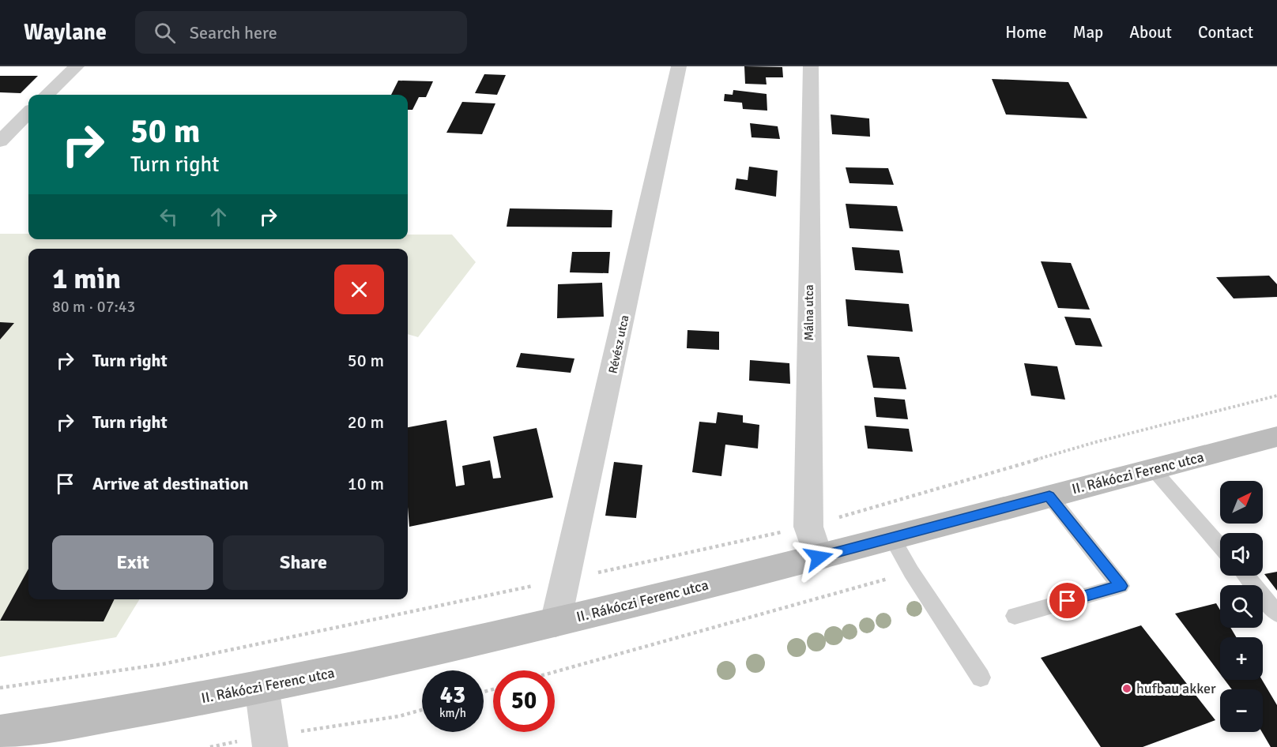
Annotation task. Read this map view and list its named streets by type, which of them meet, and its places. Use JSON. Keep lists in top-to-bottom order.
{
  "streets": {
    "main road": ["II. Rákóczi Ferenc utca"],
    "street": ["Málna utca", "Révész utca"]
  },
  "crossings": [
    ["Málna utca", "II. Rákóczi Ferenc utca"],
    ["Révész utca", "II. Rákóczi Ferenc utca"]
  ],
  "places": ["hufbau akker"],
  "north": "top right",
  "page": {
    "header": "Waylane",
    "search": "Search here",
    "nav": [
      "Home",
      "Map",
      "About",
      "Contact"
    ],
    "turn": ["50 m", "Turn right"],
    "heading": ["1 min", "80 m · 07:43"],
    "list": [
      {
        "name": "Turn right",
        "value": "50 m"
      },
      {
        "name": "Turn right",
        "value": "20 m"
      },
      {
        "name": "Arrive at destination",
        "value": "10 m"
      }
    ],
    "map_buttons": ["+", "−"],
    "buttons": ["Exit", "Share"],
    "speed": "43 km/h",
    "limit": "50"
  }
}
